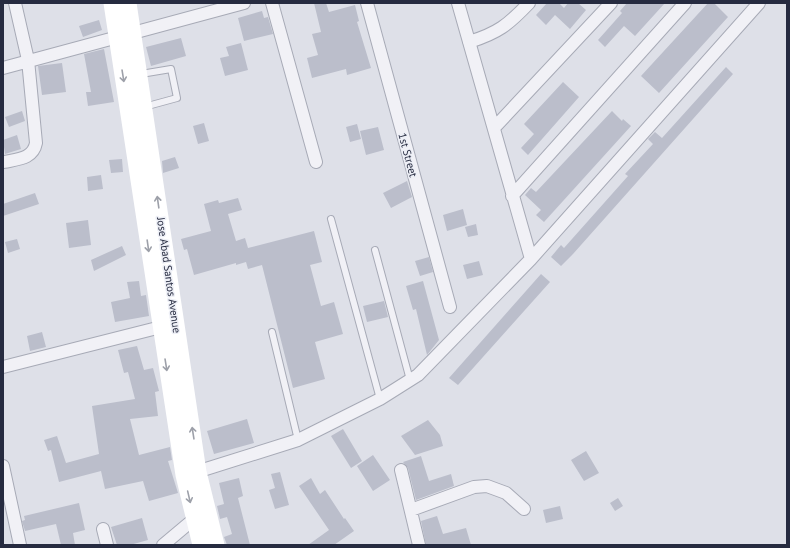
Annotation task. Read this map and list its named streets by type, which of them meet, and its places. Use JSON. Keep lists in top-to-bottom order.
{
  "streets": {
    "main road": ["Jose Abad Santos Avenue"],
    "street": ["1st Street"]
  }
}
